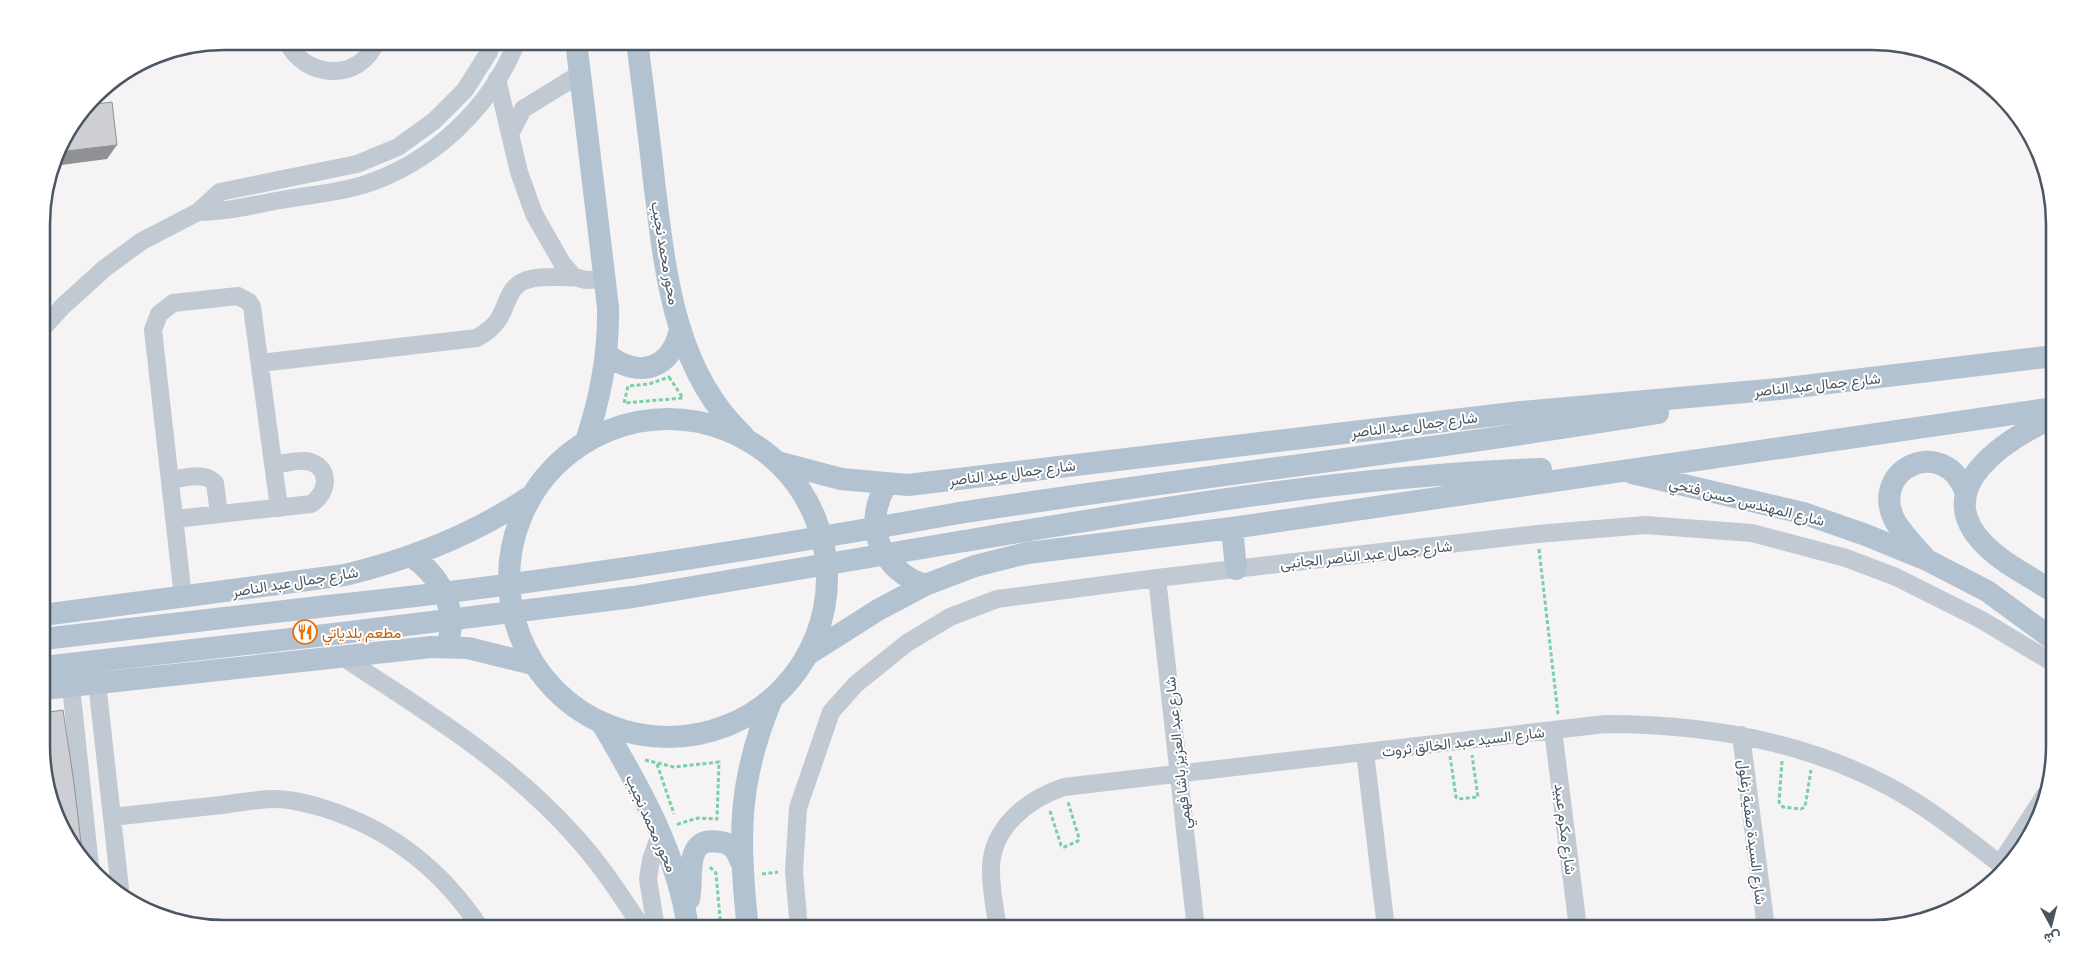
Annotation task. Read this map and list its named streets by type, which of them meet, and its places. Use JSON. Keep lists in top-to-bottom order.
{
  "streets": {
    "main road": ["محور محمد نجيب", "شارع جمال عبد الناصر", "شارع المهندس حسن فتحي"],
    "street": [
      "شارع جمال عبد الناصر الجانبى",
      "شارع السيد عبد الخالق ثروت",
      "شارع عبد العزيز باشا فهمي",
      "شارع مكرم عبيد",
      "شارع السيدة صفية زغلول"
    ]
  },
  "crossings": [
    ["شارع جمال عبد الناصر الجانبى", "شارع عبد العزيز باشا فهمي"],
    ["شارع السيد عبد الخالق ثروت", "شارع عبد العزيز باشا فهمي"],
    ["شارع السيد عبد الخالق ثروت", "شارع مكرم عبيد"],
    ["شارع السيد عبد الخالق ثروت", "شارع السيدة صفية زغلول"]
  ],
  "places": {
    "restaurant": ["مطعم بلدياتي"]
  },
  "north": "bottom"
}
